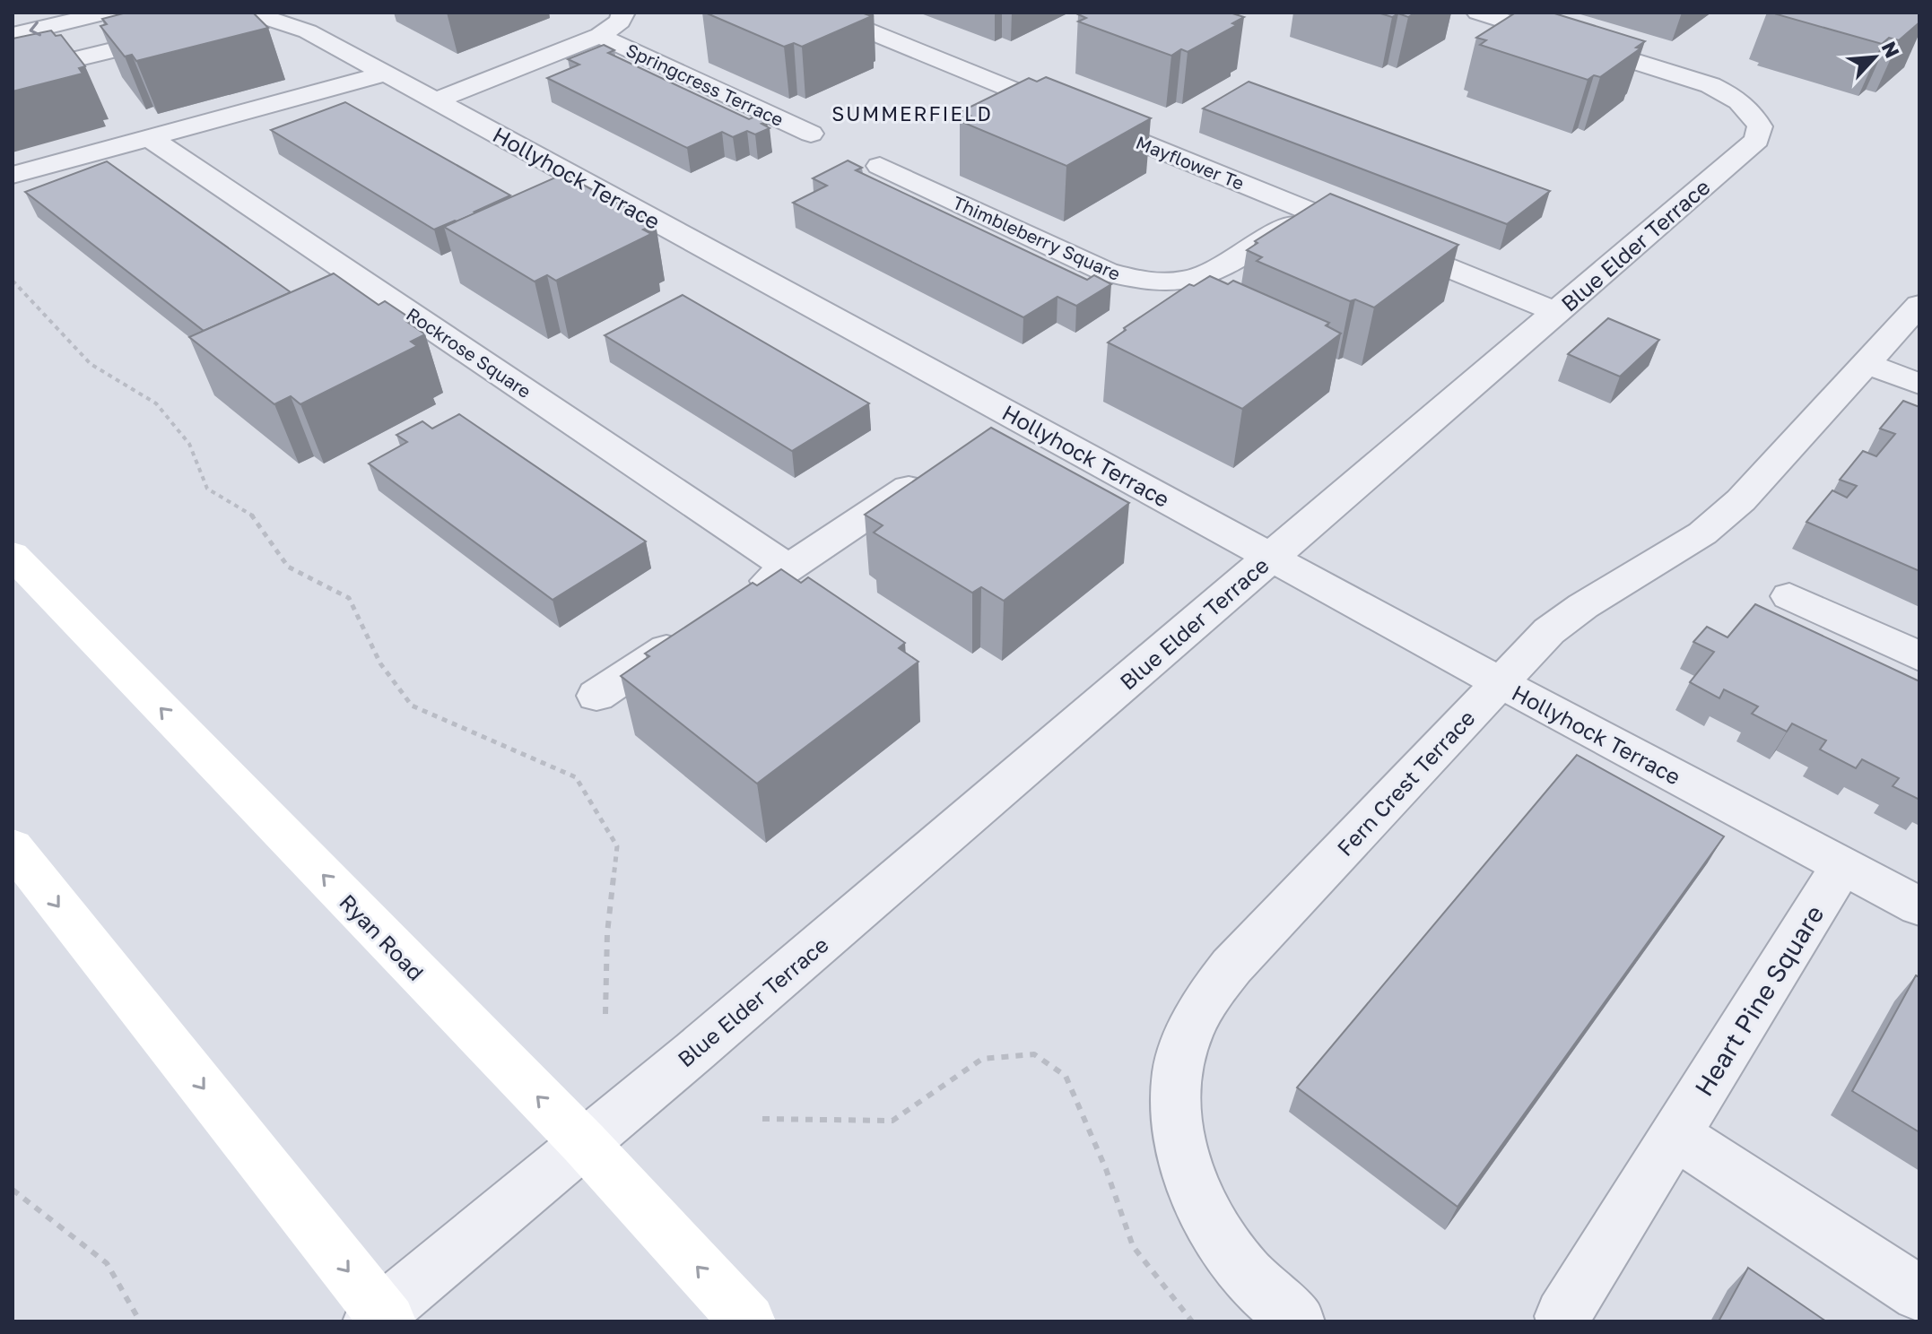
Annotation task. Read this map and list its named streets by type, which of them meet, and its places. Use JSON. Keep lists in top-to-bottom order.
{
  "streets": {
    "main road": ["Ryan Road"],
    "street": [
      "Springcress Terrace",
      "Mayflower Te",
      "Hollyhock Terrace",
      "Thimbleberry Square",
      "Blue Elder Terrace",
      "Rockrose Square",
      "Fern Crest Terrace",
      "Heart Pine Square"
    ]
  },
  "crossings": [
    ["Springcress Terrace", "Hollyhock Terrace"],
    ["Mayflower Te", "Thimbleberry Square"],
    ["Mayflower Te", "Blue Elder Terrace"],
    ["Hollyhock Terrace", "Blue Elder Terrace"],
    ["Hollyhock Terrace", "Fern Crest Terrace"],
    ["Hollyhock Terrace", "Heart Pine Square"],
    ["Blue Elder Terrace", "Ryan Road"]
  ],
  "districts": ["SUMMERFIELD"],
  "north": "top right"
}
